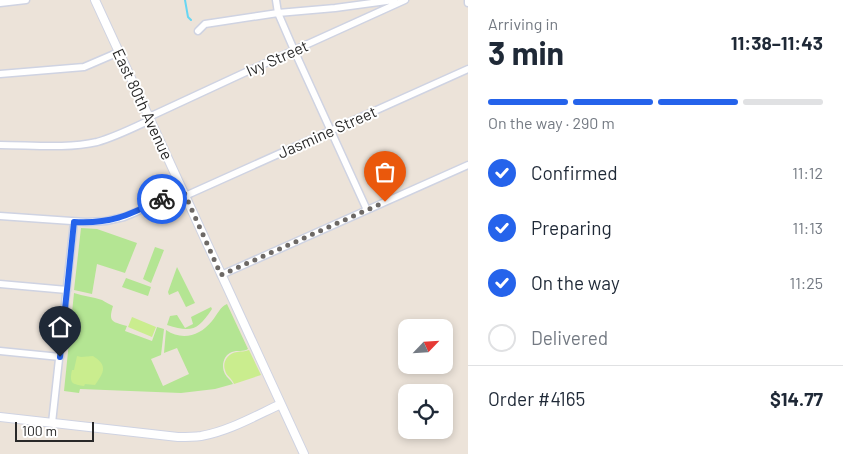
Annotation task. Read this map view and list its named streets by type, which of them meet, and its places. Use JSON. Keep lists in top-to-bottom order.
{
  "streets": {
    "street": ["Ivy Street", "East 80th Avenue", "Jasmine Street"]
  },
  "crossings": [
    ["Ivy Street", "East 80th Avenue"],
    ["East 80th Avenue", "Jasmine Street"]
  ],
  "scale_bar": "100 m",
  "north": "top right",
  "page": {
    "heading": ["3 min", "Arriving in", "11:38–11:43"],
    "panel": ["Order #4165", "$14.77"],
    "bar": "On the way · 290 m",
    "list": [
      ["Confirmed", "11:12"],
      ["Preparing", "11:13"],
      ["On the way", "11:25"],
      "Delivered"
    ],
    "scale": "100 m"
  }
}
